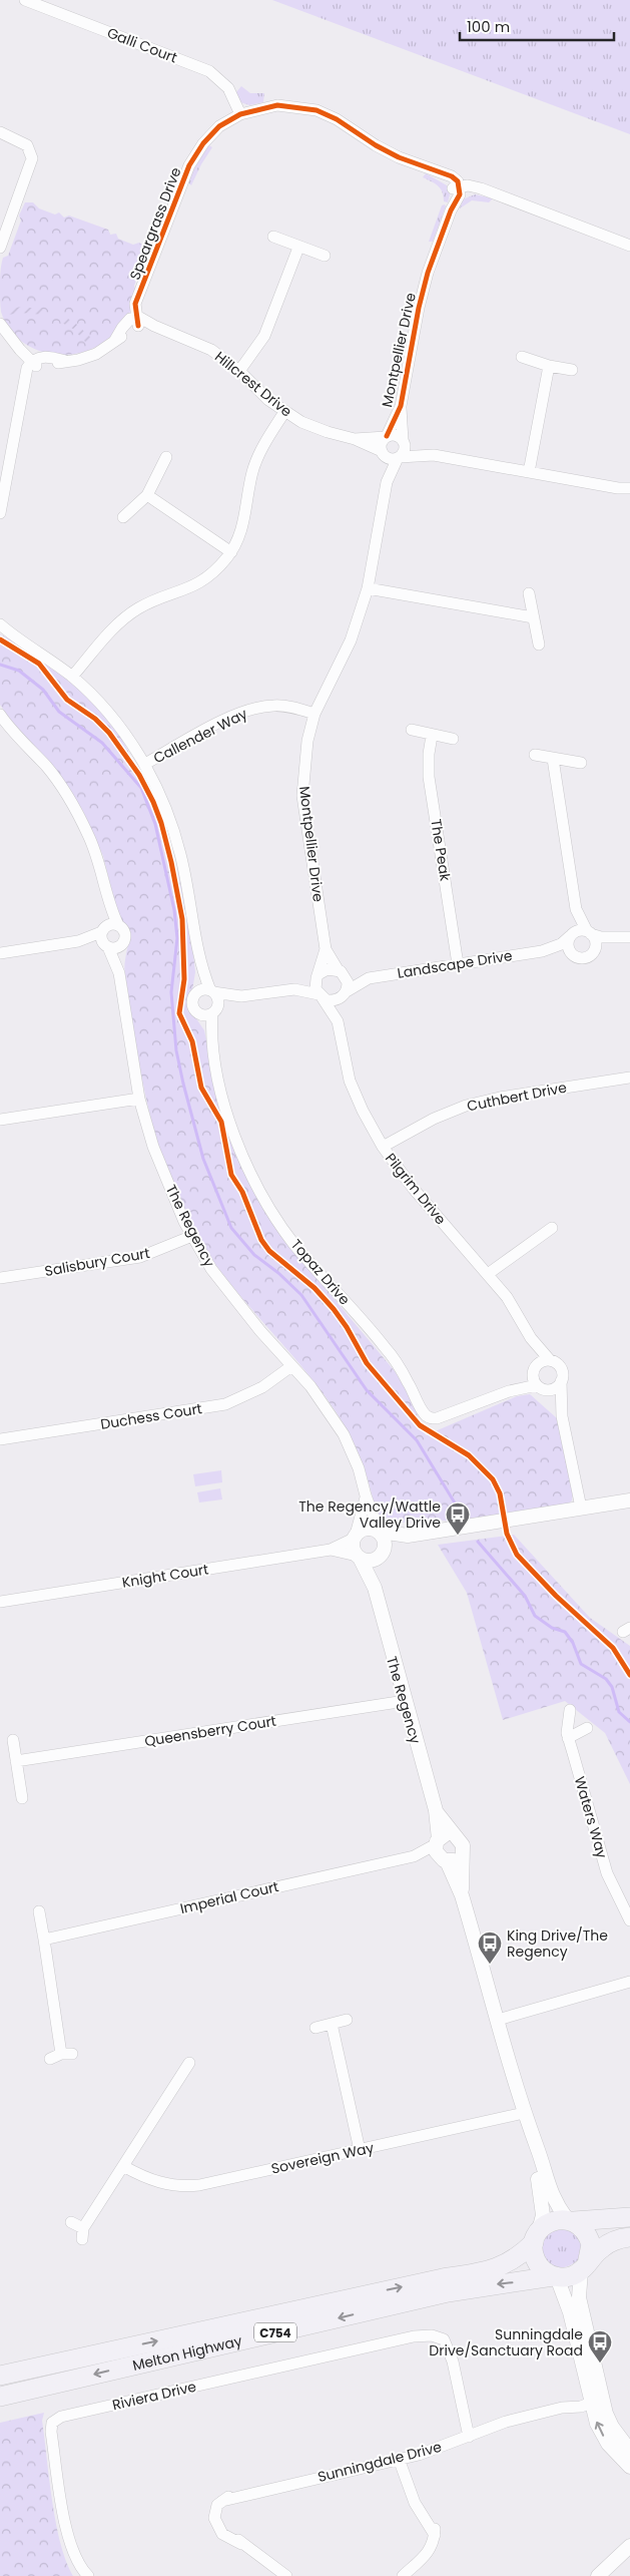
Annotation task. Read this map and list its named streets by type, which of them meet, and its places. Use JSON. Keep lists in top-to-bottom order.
{
  "streets": {
    "highway": ["C754", "Melton Highway"],
    "street": [
      "Galli Court",
      "Speargrass Drive",
      "Montpellier Drive",
      "Hillcrest Drive",
      "Callender Way",
      "The Peak",
      "Landscape Drive",
      "Cuthbert Drive",
      "Pilgrim Drive",
      "The Regency",
      "Salisbury Court",
      "Topaz Drive",
      "Duchess Court",
      "Knight Court",
      "Queensberry Court",
      "Waters Way",
      "Imperial Court",
      "Sovereign Way",
      "Riviera Drive",
      "Sunningdale Drive"
    ]
  },
  "crossings": [
    ["Galli Court", "Speargrass Drive"],
    ["Speargrass Drive", "Montpellier Drive"],
    ["Speargrass Drive", "Hillcrest Drive"],
    ["Montpellier Drive", "Hillcrest Drive"],
    ["Montpellier Drive", "Callender Way"],
    ["Montpellier Drive", "Landscape Drive"],
    ["Montpellier Drive", "Pilgrim Drive"],
    ["The Peak", "Landscape Drive"],
    ["Landscape Drive", "Pilgrim Drive"],
    ["Cuthbert Drive", "Pilgrim Drive"],
    ["Pilgrim Drive", "Topaz Drive"],
    ["The Regency", "Salisbury Court"],
    ["The Regency", "Duchess Court"],
    ["The Regency", "Knight Court"],
    ["The Regency", "Queensberry Court"],
    ["The Regency", "Imperial Court"],
    ["Riviera Drive", "Sunningdale Drive"]
  ],
  "places": {
    "bus stop": ["The Regency/Wattle Valley Drive", "King Drive/The Regency", "Sunningdale Drive/Sanctuary Road"]
  },
  "scale_bar": "100 m"
}
